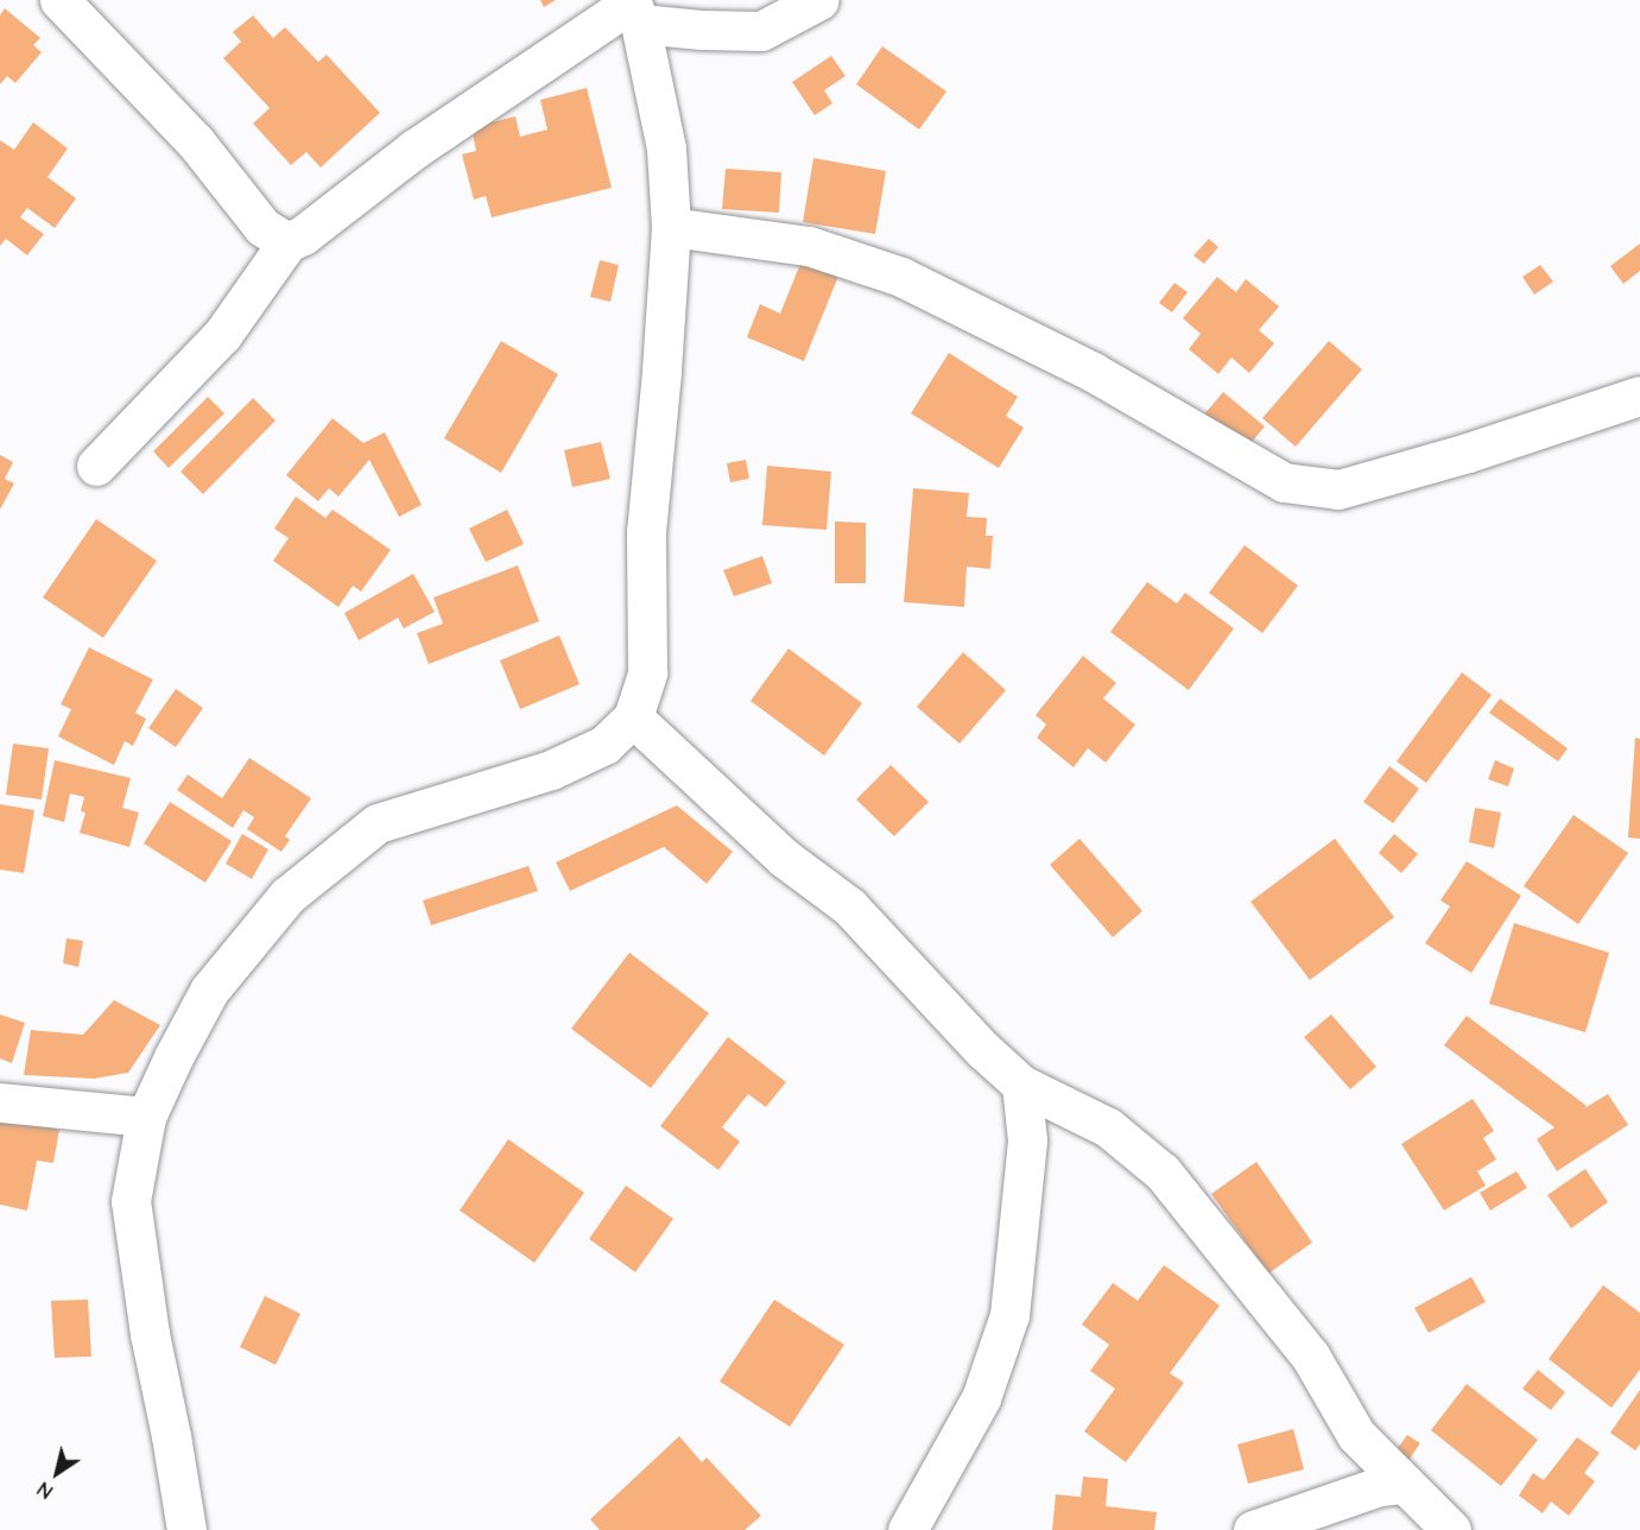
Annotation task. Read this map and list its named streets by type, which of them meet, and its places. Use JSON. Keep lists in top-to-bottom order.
{
  "north": "bottom left"
}
